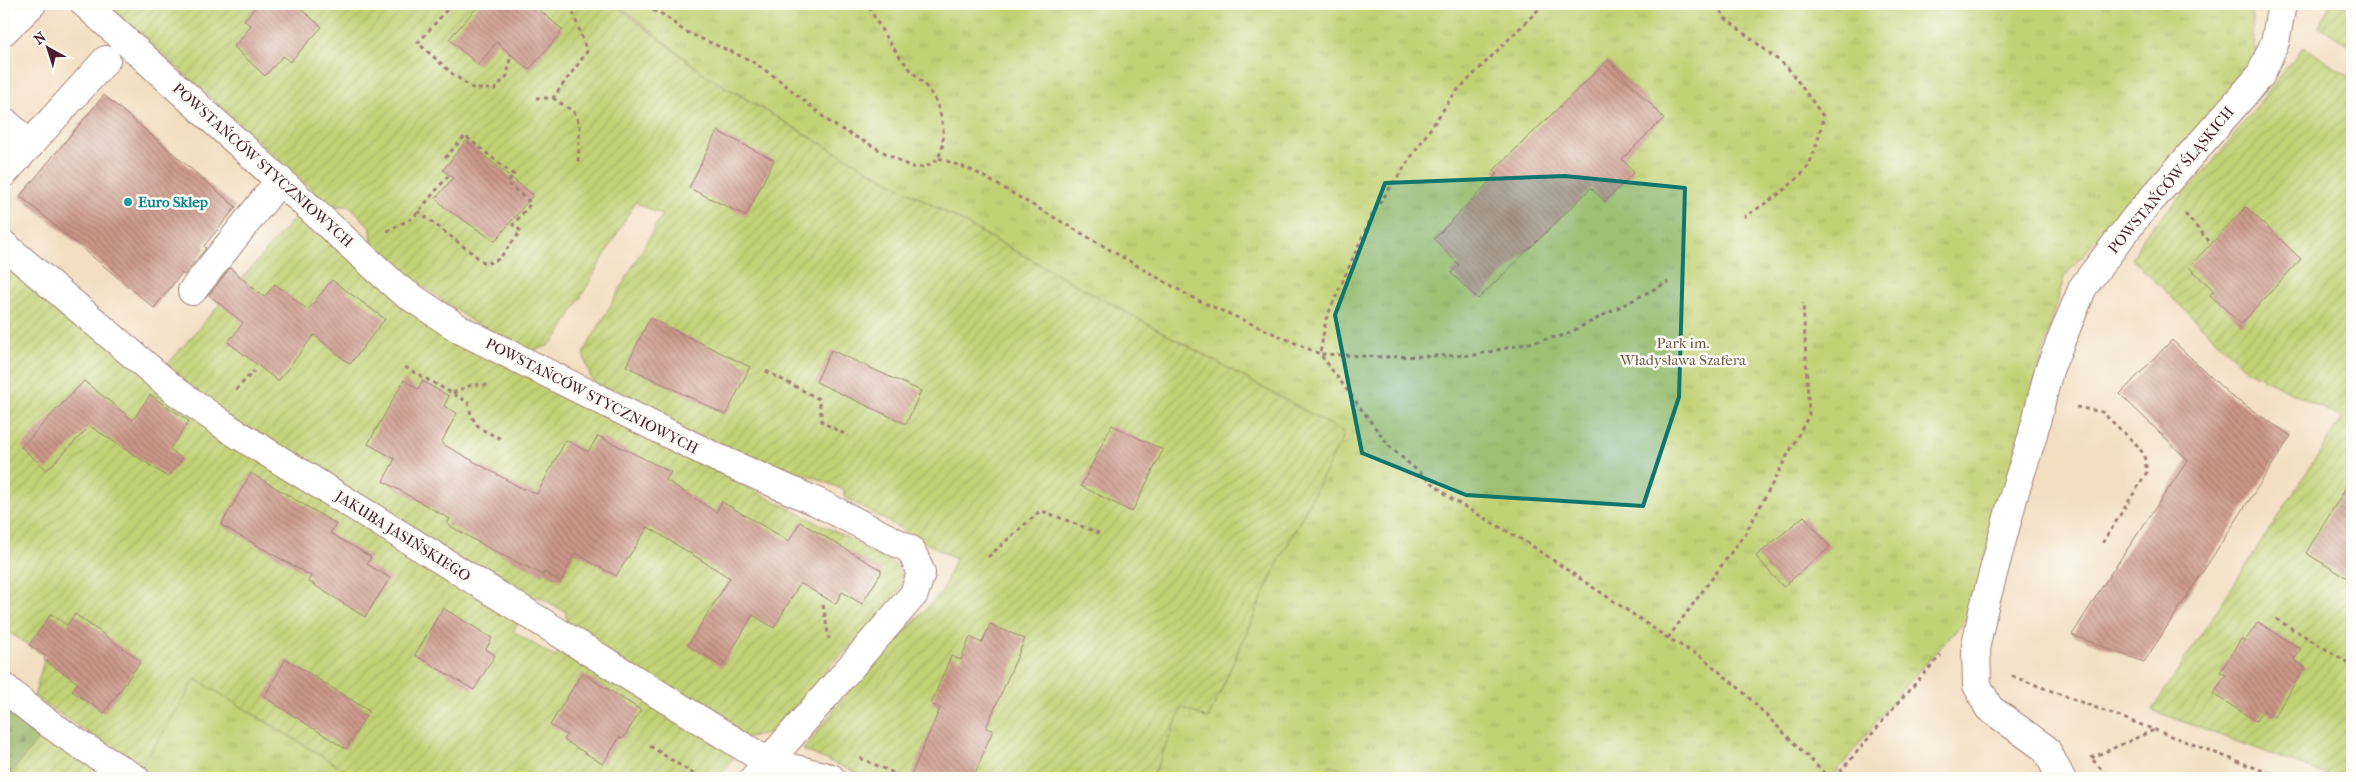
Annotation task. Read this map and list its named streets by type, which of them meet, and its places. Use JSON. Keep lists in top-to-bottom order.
{
  "streets": {
    "street": ["POWSTAŃCÓW STYCZNIOWYCH", "POWSTAŃCÓW ŚLĄSKICH", "JAKUBA JASIŃSKIEGO"]
  },
  "crossings": [
    ["POWSTAŃCÓW STYCZNIOWYCH", "JAKUBA JASIŃSKIEGO"]
  ],
  "parks": ["Park im. Władysława Szafera"],
  "places": ["Euro Sklep"],
  "north": "top left"
}
